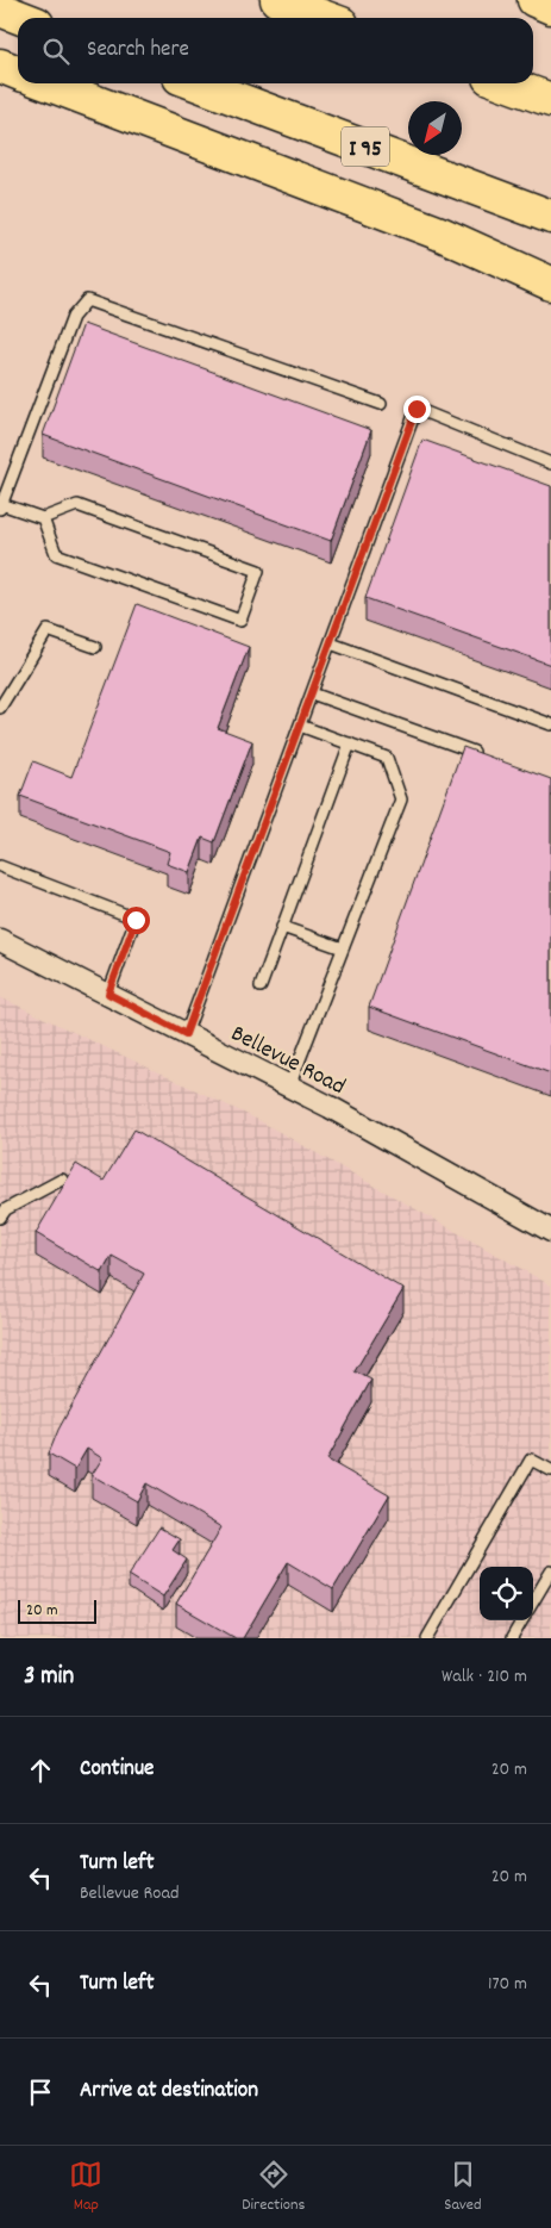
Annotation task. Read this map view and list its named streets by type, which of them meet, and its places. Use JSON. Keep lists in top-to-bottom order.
{
  "streets": {
    "highway": ["I 95"],
    "street": ["Bellevue Road"]
  },
  "scale_bar": "20 m",
  "north": "bottom left",
  "page": {
    "search": "Search here",
    "scale": "20 m",
    "heading": ["3 min", "Walk · 210 m"],
    "list": [
      ["Continue", "20 m"],
      ["Turn left", "Bellevue Road", "20 m"],
      ["Turn left", "170 m"],
      "Arrive at destination"
    ],
    "nav": ["Map", "Directions", "Saved"]
  }
}
